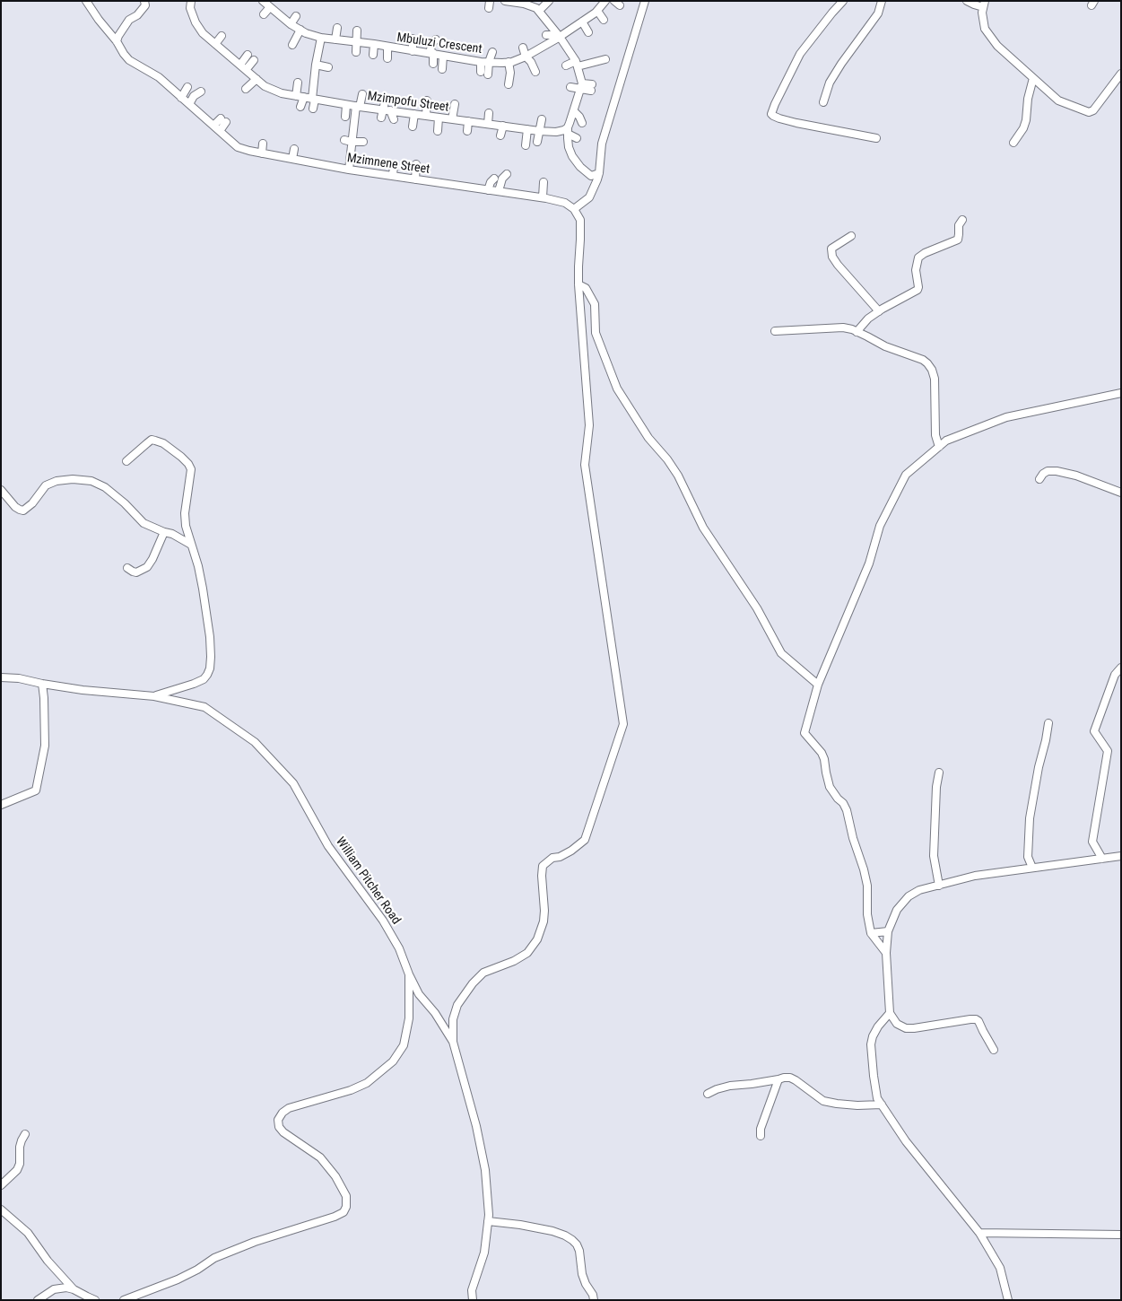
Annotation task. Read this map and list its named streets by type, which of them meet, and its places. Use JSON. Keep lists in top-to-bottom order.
{
  "streets": {
    "street": [
      "Mbuluzi Crescent",
      "Mzimpofu Street",
      "Mzimnene Street",
      "William Pitcher Road"
    ]
  }
}
